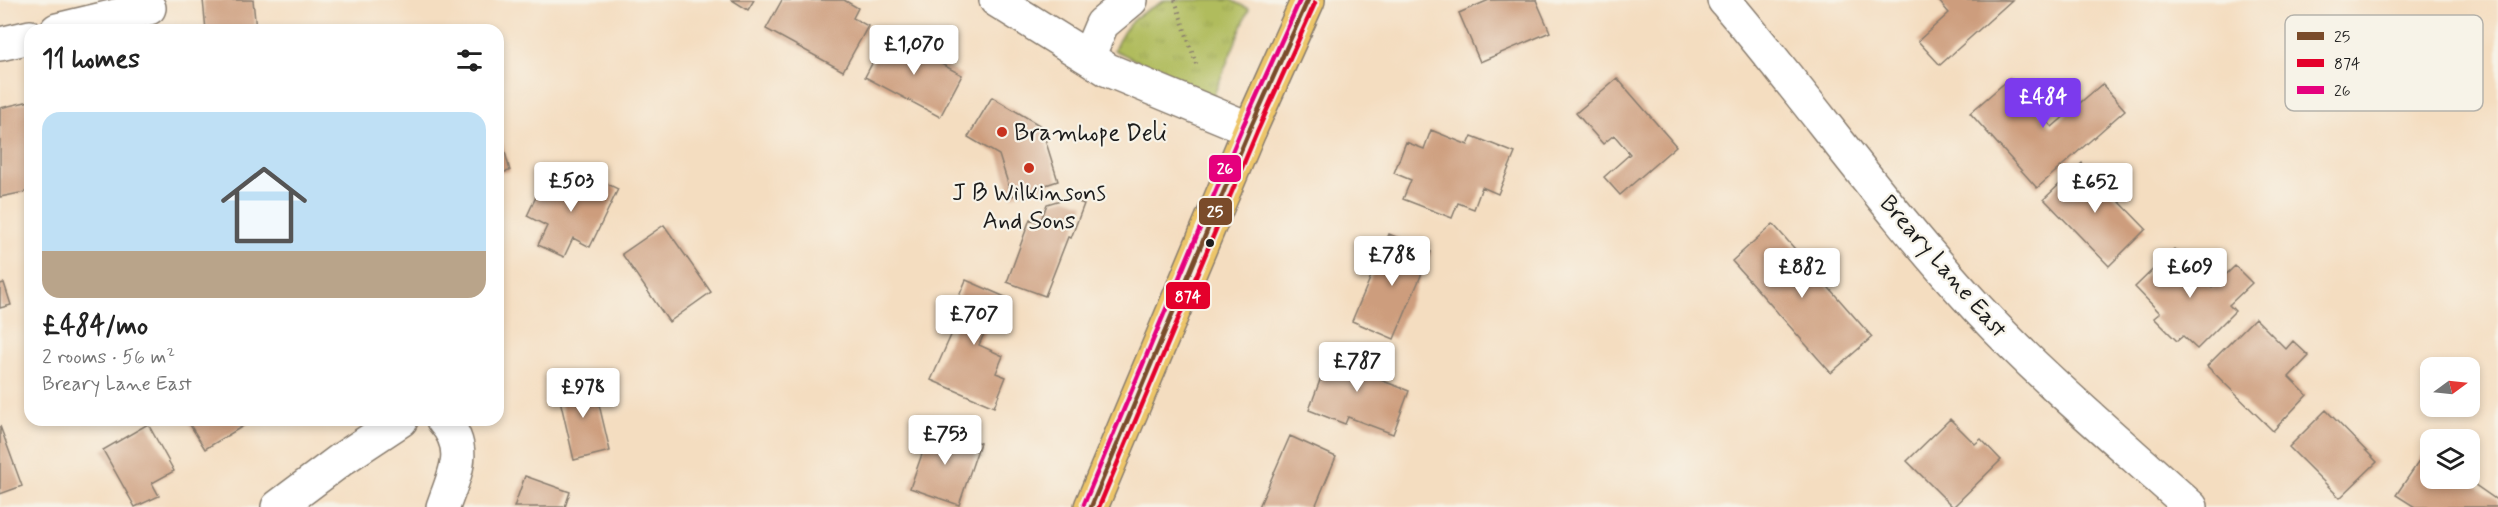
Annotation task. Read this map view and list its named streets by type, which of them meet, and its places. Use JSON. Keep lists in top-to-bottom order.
{
  "streets": {
    "street": ["Breary Lane East"]
  },
  "places": ["Bramhope Deli", "J B Wilkinsons And Sons"],
  "lines": ["transit line 25", "transit line 26", "transit line 874"],
  "legend": ["25", "874", "26"],
  "north": "right",
  "page": {
    "heading": "11 homes",
    "price": [
      "£1,070",
      "£484",
      "£503",
      "£652",
      "£788",
      "£882",
      "£609",
      "£707",
      "£787",
      "£978",
      "£753"
    ],
    "list": [
      {
        "name": "£484/mo",
        "note": "2 rooms · 56 m² · Breary Lane East"
      }
    ]
  }
}
